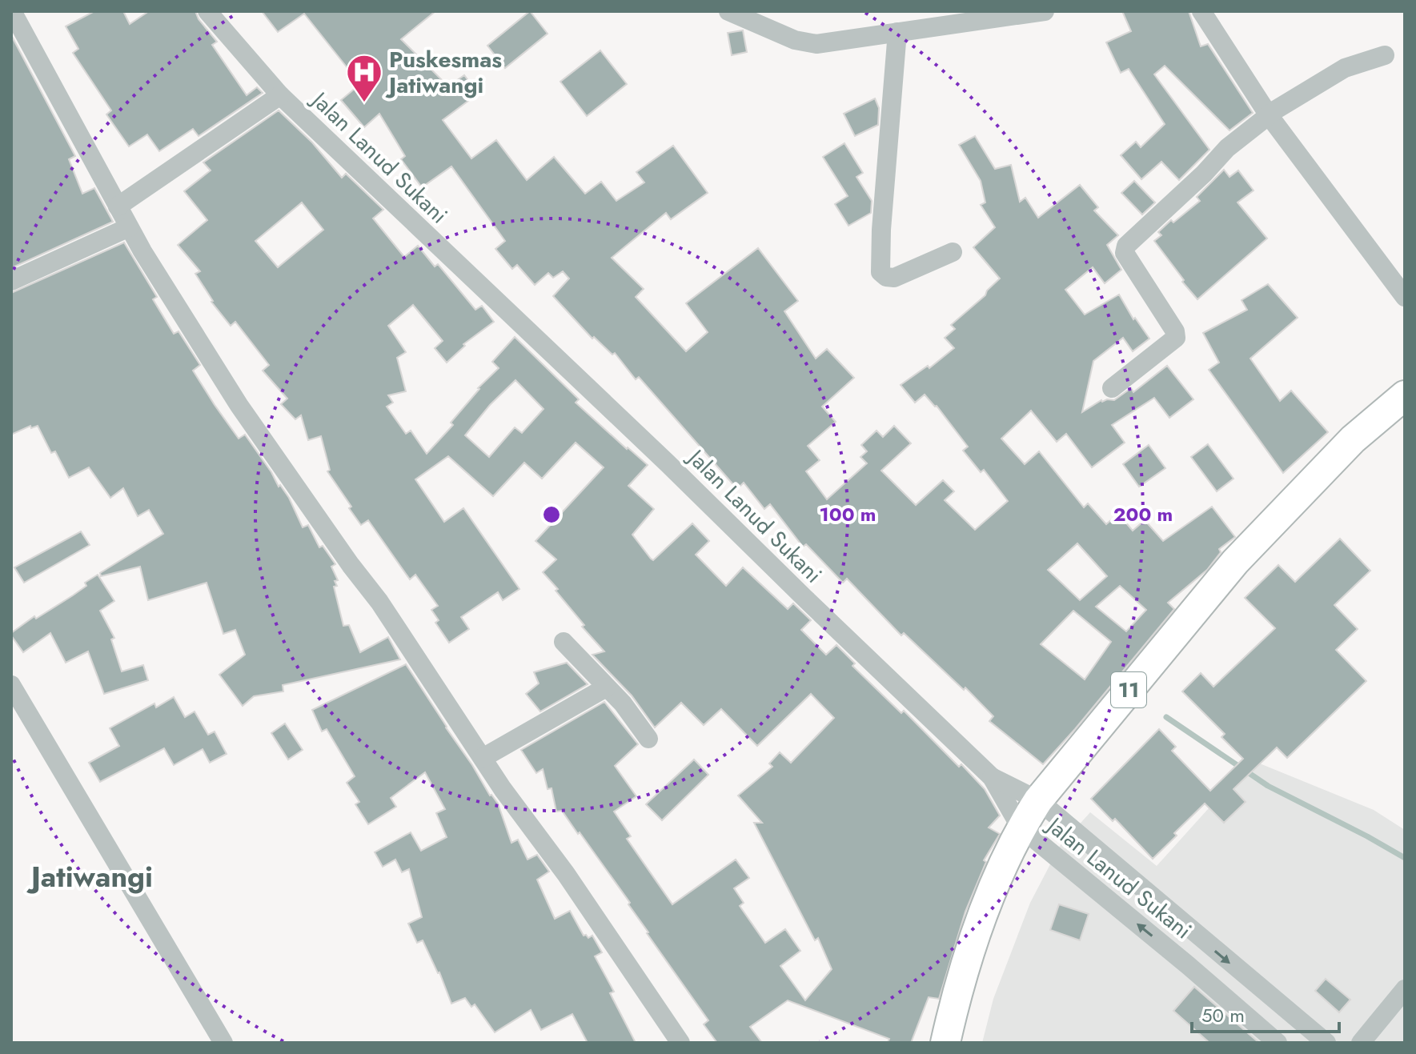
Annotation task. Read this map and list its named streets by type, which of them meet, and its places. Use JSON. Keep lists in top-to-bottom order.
{
  "streets": {
    "highway": ["11"],
    "street": ["Jalan Lanud Sukani"]
  },
  "crossings": [
    ["Jalan Lanud Sukani", "11"]
  ],
  "districts": ["Jatiwangi"],
  "places": {
    "hospital": ["Puskesmas Jatiwangi"]
  },
  "scale_bar": "50 m",
  "rings": ["100 m", "200 m"]
}
